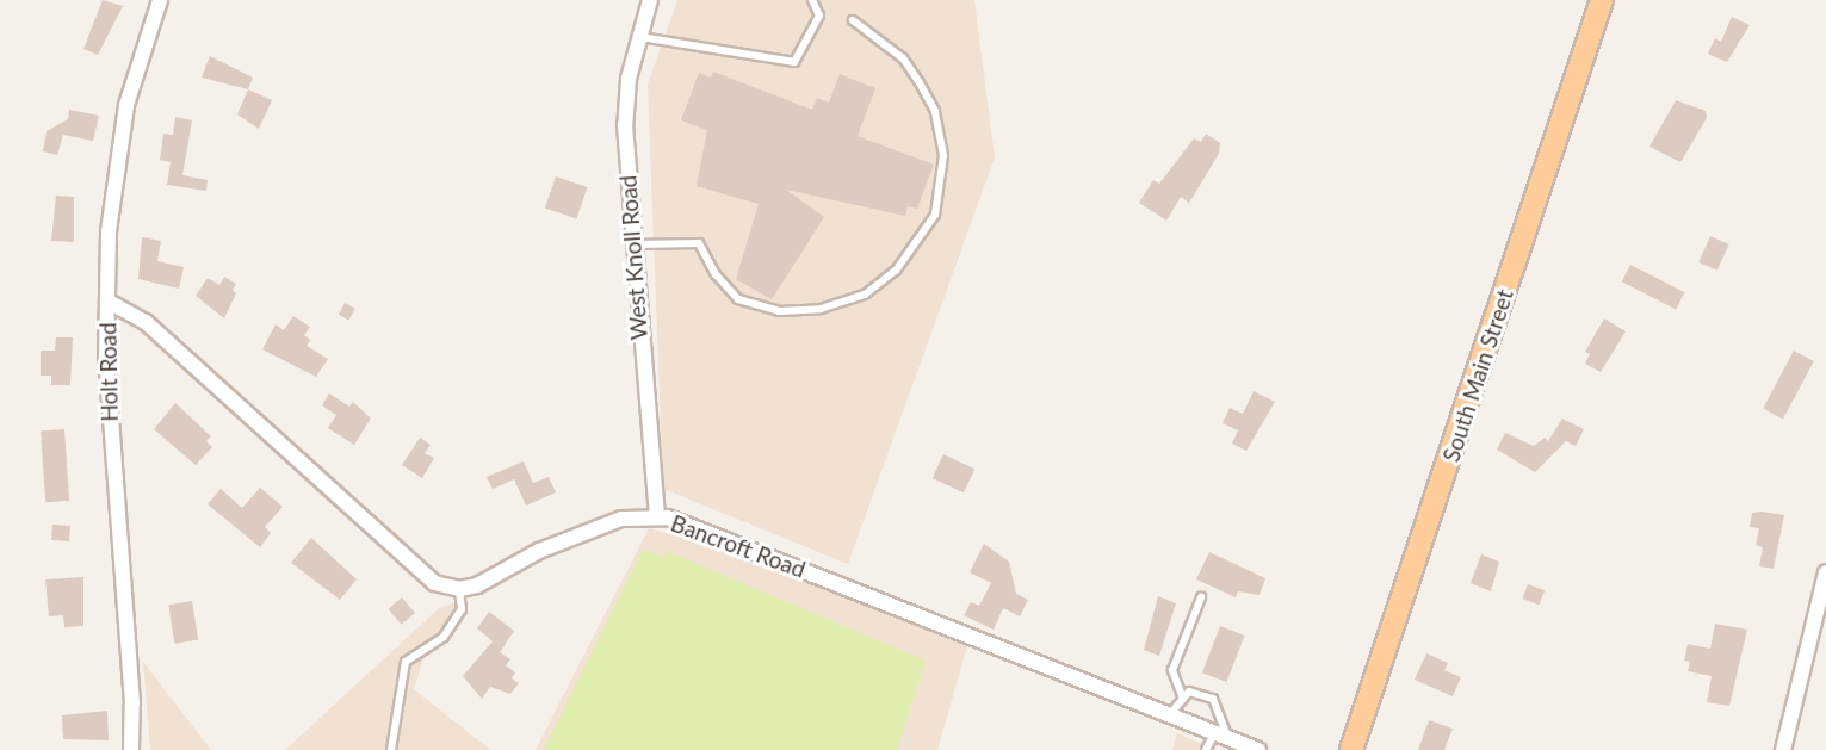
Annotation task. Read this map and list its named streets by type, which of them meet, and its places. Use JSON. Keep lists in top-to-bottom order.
{
  "streets": {
    "main road": ["South Main Street"],
    "street": ["West Knoll Road", "Holt Road", "Bancroft Road"]
  },
  "crossings": [
    ["West Knoll Road", "Bancroft Road"]
  ]
}
